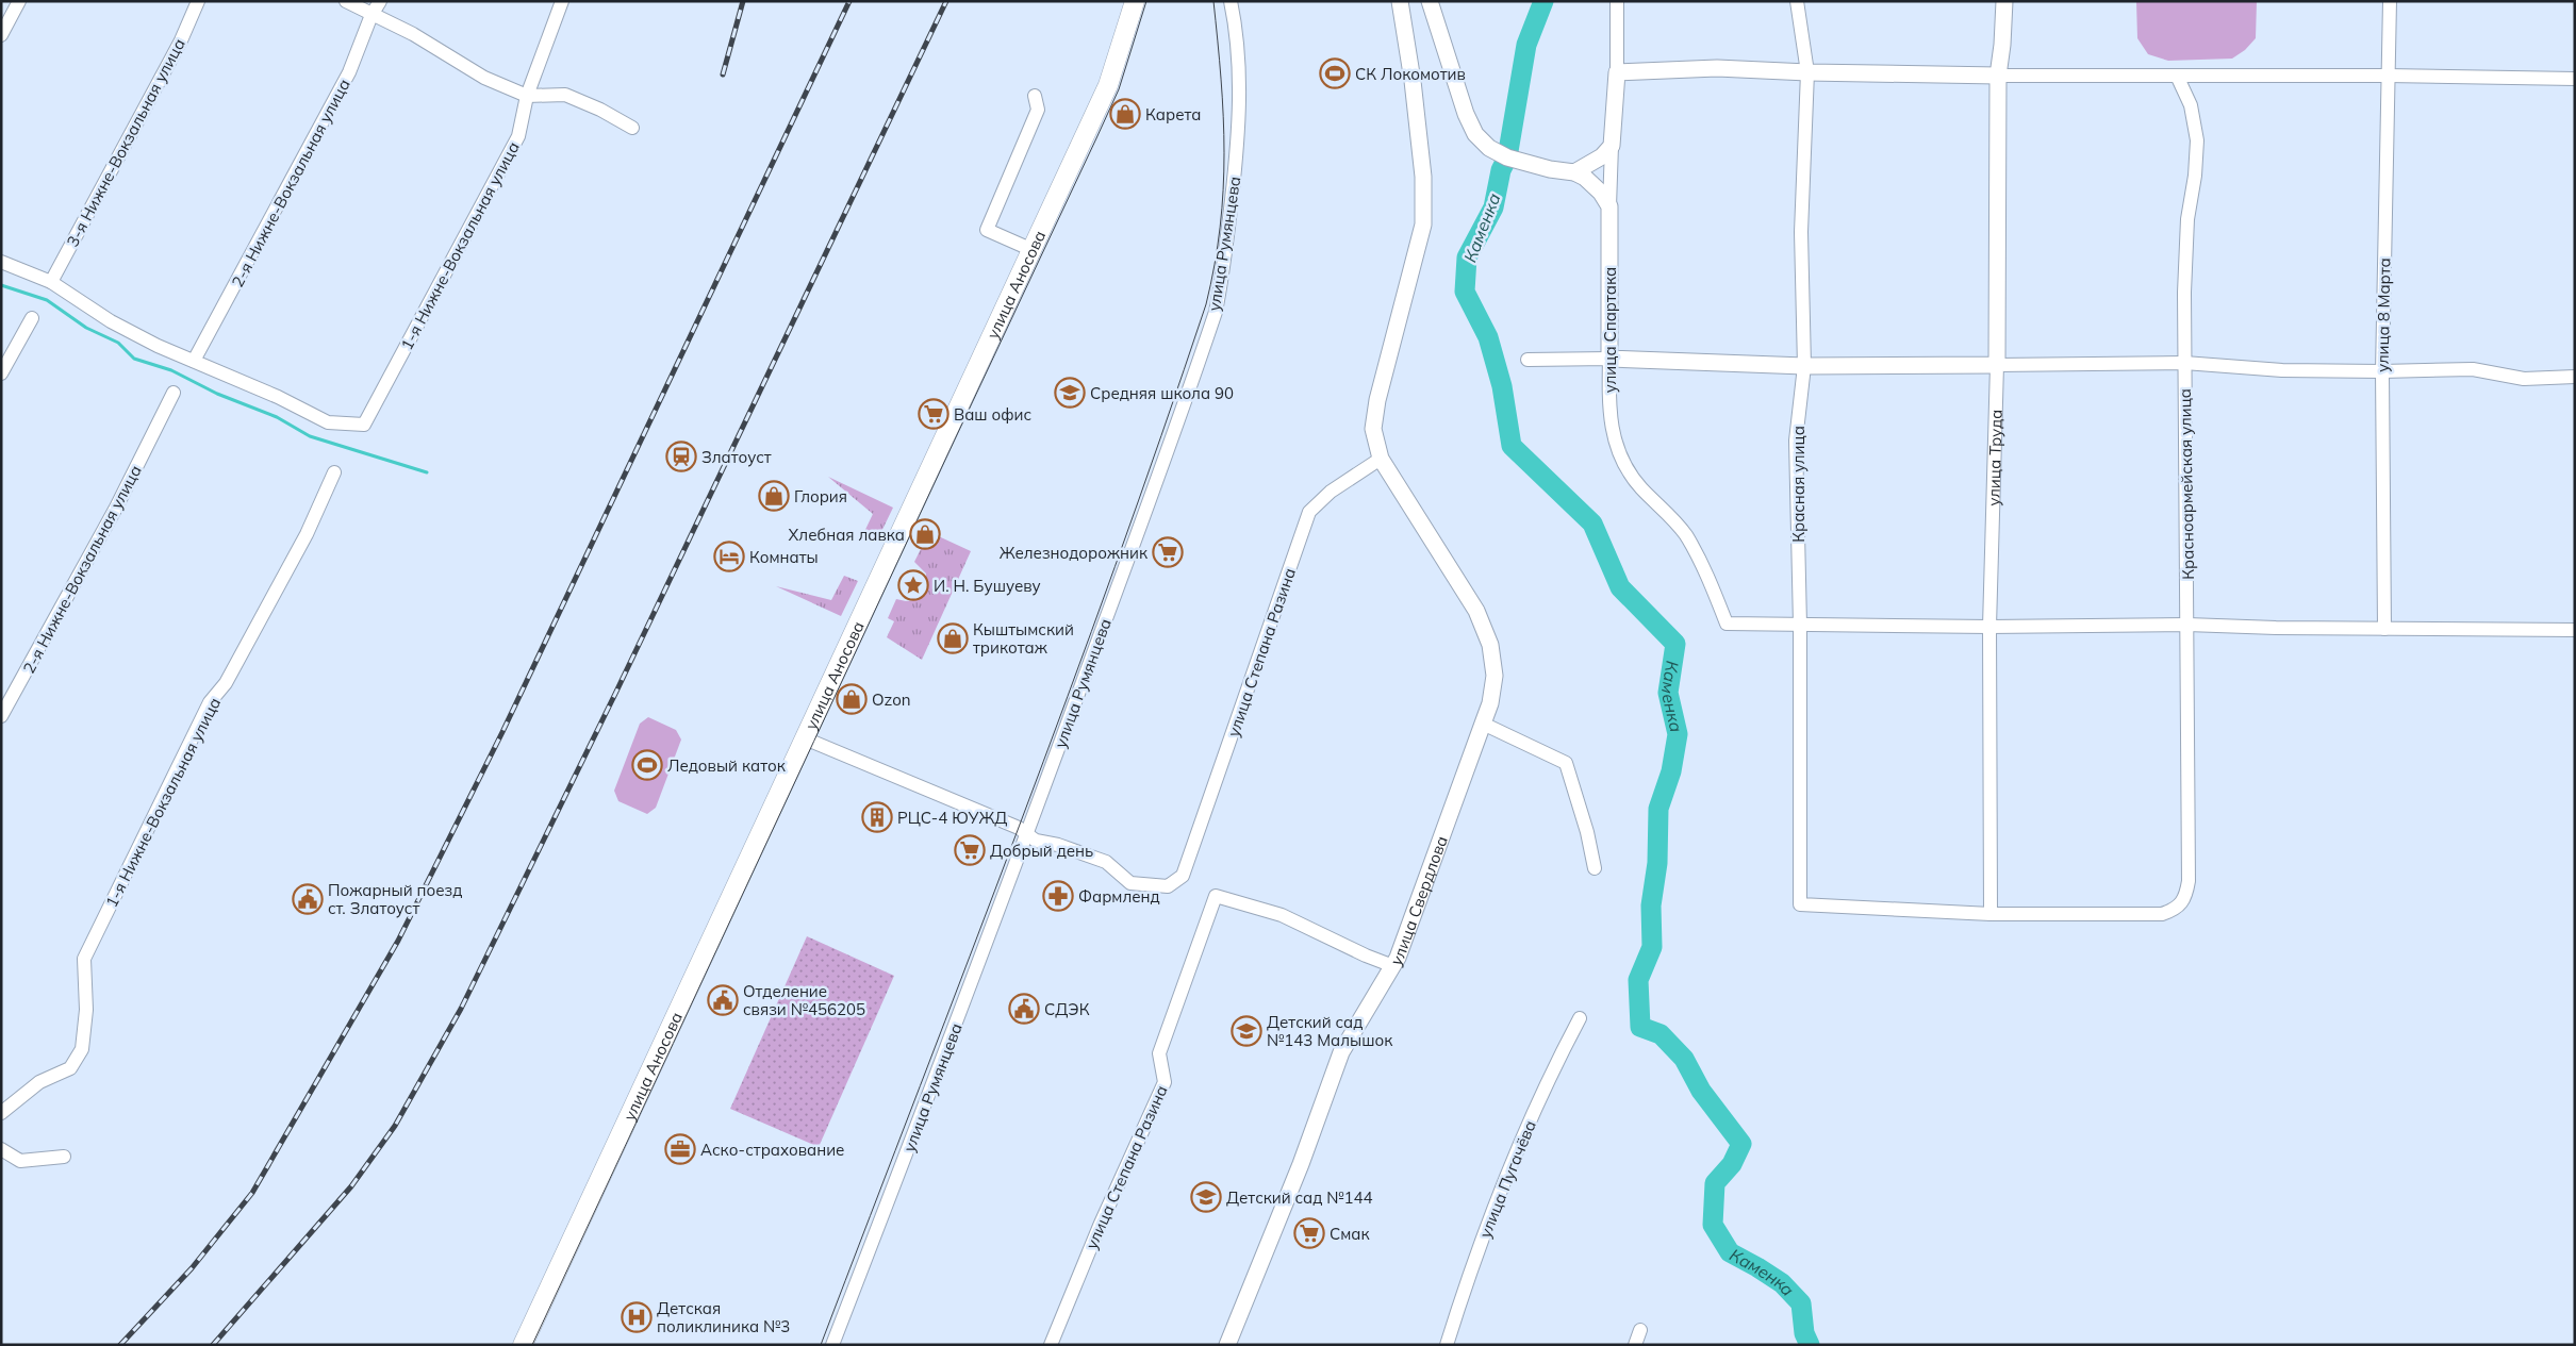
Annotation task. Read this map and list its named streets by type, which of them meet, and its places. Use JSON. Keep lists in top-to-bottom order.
{
  "streets": {
    "main road": ["улица Аносова"],
    "street": [
      "3-я Нижне-Вокзальная улица",
      "2-я Нижне-Вокзальная улица",
      "улица Румянцева",
      "1-я Нижне-Вокзальная улица",
      "улица 8 Марта",
      "улица Спартака",
      "улица Труда",
      "Красная улица",
      "Красноармейская улица",
      "улица Степана Разина",
      "улица Свердлова",
      "улица Пугачёва"
    ]
  },
  "crossings": [
    ["2-я Нижне-Вокзальная улица", "1-я Нижне-Вокзальная улица"],
    ["улица Румянцева", "улица Степана Разина"],
    ["улица Спартака", "Красная улица"],
    ["улица Труда", "Красная улица"],
    ["улица Труда", "Красноармейская улица"],
    ["Красная улица", "Красноармейская улица"],
    ["улица Степана Разина", "улица Свердлова"]
  ],
  "water": ["Каменка"],
  "places": {
    "sports": ["СК Локомотив", "Ледовый каток"],
    "shop": [
      "Карета",
      "Глория",
      "Хлебная лавка",
      "Кыштымский трикотаж",
      "Ozon"
    ],
    "school or university": ["Средняя школа 90", "Детский сад №143 Малышок", "Детский сад №144"],
    "supermarket": [
      "Ваш офис",
      "Железнодорожник",
      "Добрый день",
      "Смак"
    ],
    "station": ["Златоуст"],
    "hotel": ["Комнаты"],
    "place": ["И. Н. Бушуеву"],
    "building": ["РЦС-4 ЮУЖД"],
    "pharmacy": ["Фармленд"],
    "public building": ["Пожарный поезд ст. Златоуст", "Отделение связи №456205", "СДЭК"],
    "office": ["Аско-страхование"],
    "hospital": ["Детская поликлиника №3"]
  }
}
